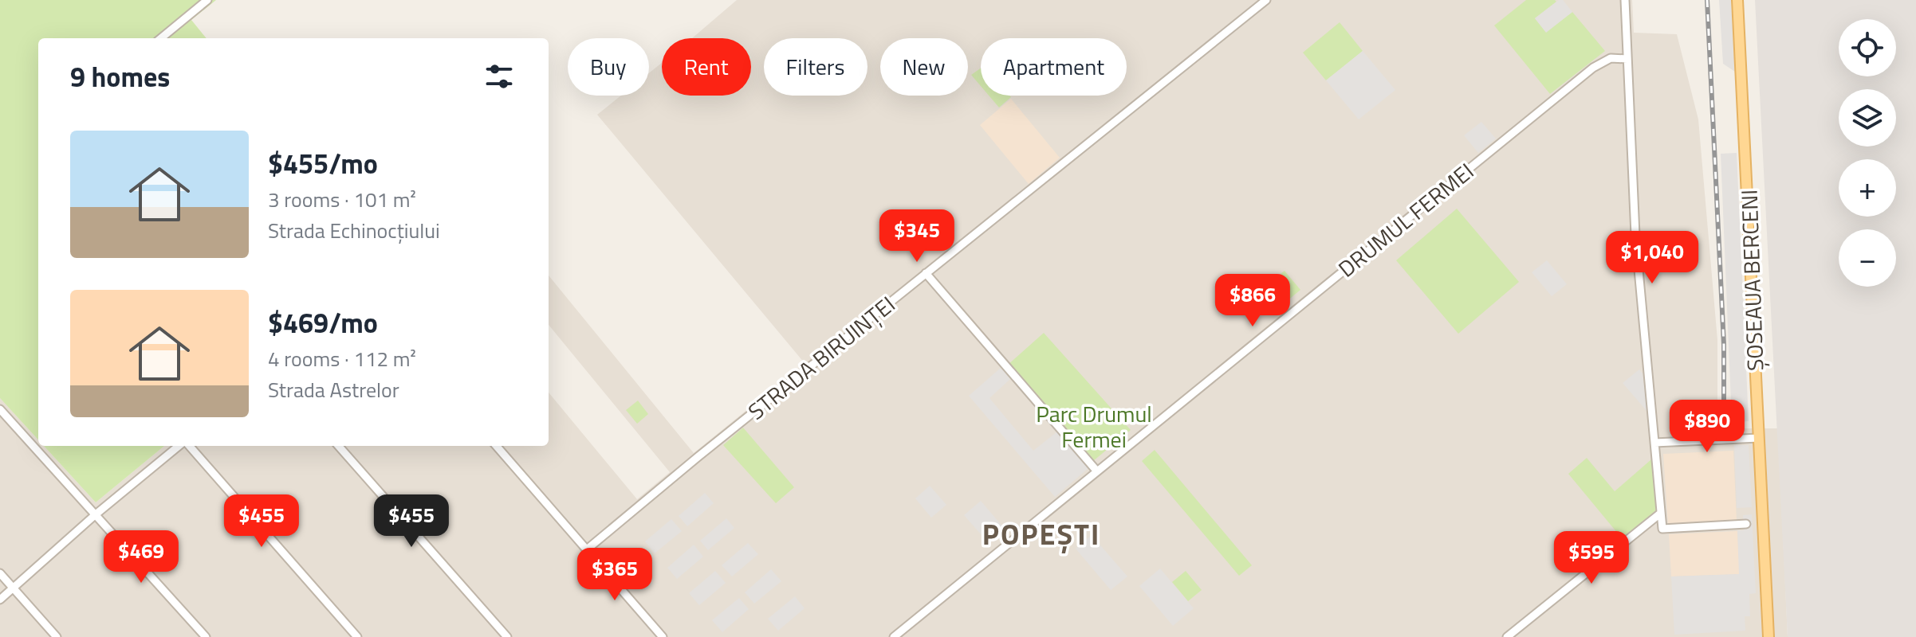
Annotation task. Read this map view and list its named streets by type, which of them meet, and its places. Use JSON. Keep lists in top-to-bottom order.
{
  "streets": {
    "main road": ["ȘOSEAUA BERCENI"],
    "street": ["DRUMUL FERMEI", "STRADA BIRUINȚEI"]
  },
  "districts": ["POPEȘTI"],
  "parks": ["Parc Drumul Fermei"],
  "page": {
    "map_buttons": ["+", "−"],
    "chip": [
      "Buy",
      "Rent",
      "Filters",
      "New",
      "Apartment"
    ],
    "heading": "9 homes",
    "list": [
      {
        "name": "$455/mo",
        "note": "3 rooms · 101 m² · Strada Echinocțiului"
      },
      {
        "name": "$469/mo",
        "note": "4 rooms · 112 m² · Strada Astrelor"
      }
    ],
    "price": [
      "$345",
      "$1,040",
      "$866",
      "$890",
      "$455",
      "$455",
      "$469",
      "$595",
      "$365"
    ]
  }
}
